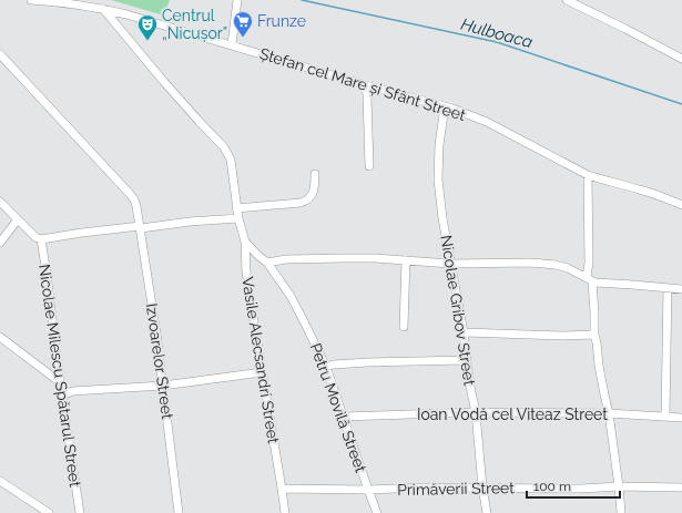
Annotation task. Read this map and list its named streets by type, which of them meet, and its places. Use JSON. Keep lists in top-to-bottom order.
{
  "streets": {
    "street": [
      "Ștefan cel Mare și Sfânt Street",
      "Nicolae Gribov Street",
      "Vasile Alecsandri Street",
      "Izvoarelor Street",
      "Nicolae Milescu Spătarul Street",
      "Petru Movilă Street",
      "Ioan Vodă cel Viteaz Street",
      "Primăverii Street"
    ]
  },
  "crossings": [
    ["Ștefan cel Mare și Sfânt Street", "Nicolae Gribov Street"],
    ["Ștefan cel Mare și Sfânt Street", "Vasile Alecsandri Street"],
    ["Nicolae Gribov Street", "Ioan Vodă cel Viteaz Street"],
    ["Nicolae Gribov Street", "Primăverii Street"],
    ["Vasile Alecsandri Street", "Petru Movilă Street"],
    ["Vasile Alecsandri Street", "Primăverii Street"],
    ["Petru Movilă Street", "Ioan Vodă cel Viteaz Street"],
    ["Petru Movilă Street", "Primăverii Street"]
  ],
  "water": ["Hulboaca"],
  "places": {
    "supermarket": ["Frunze"],
    "theatre": ["Centrul „Nicușor”"]
  },
  "scale_bar": "100 m"
}
